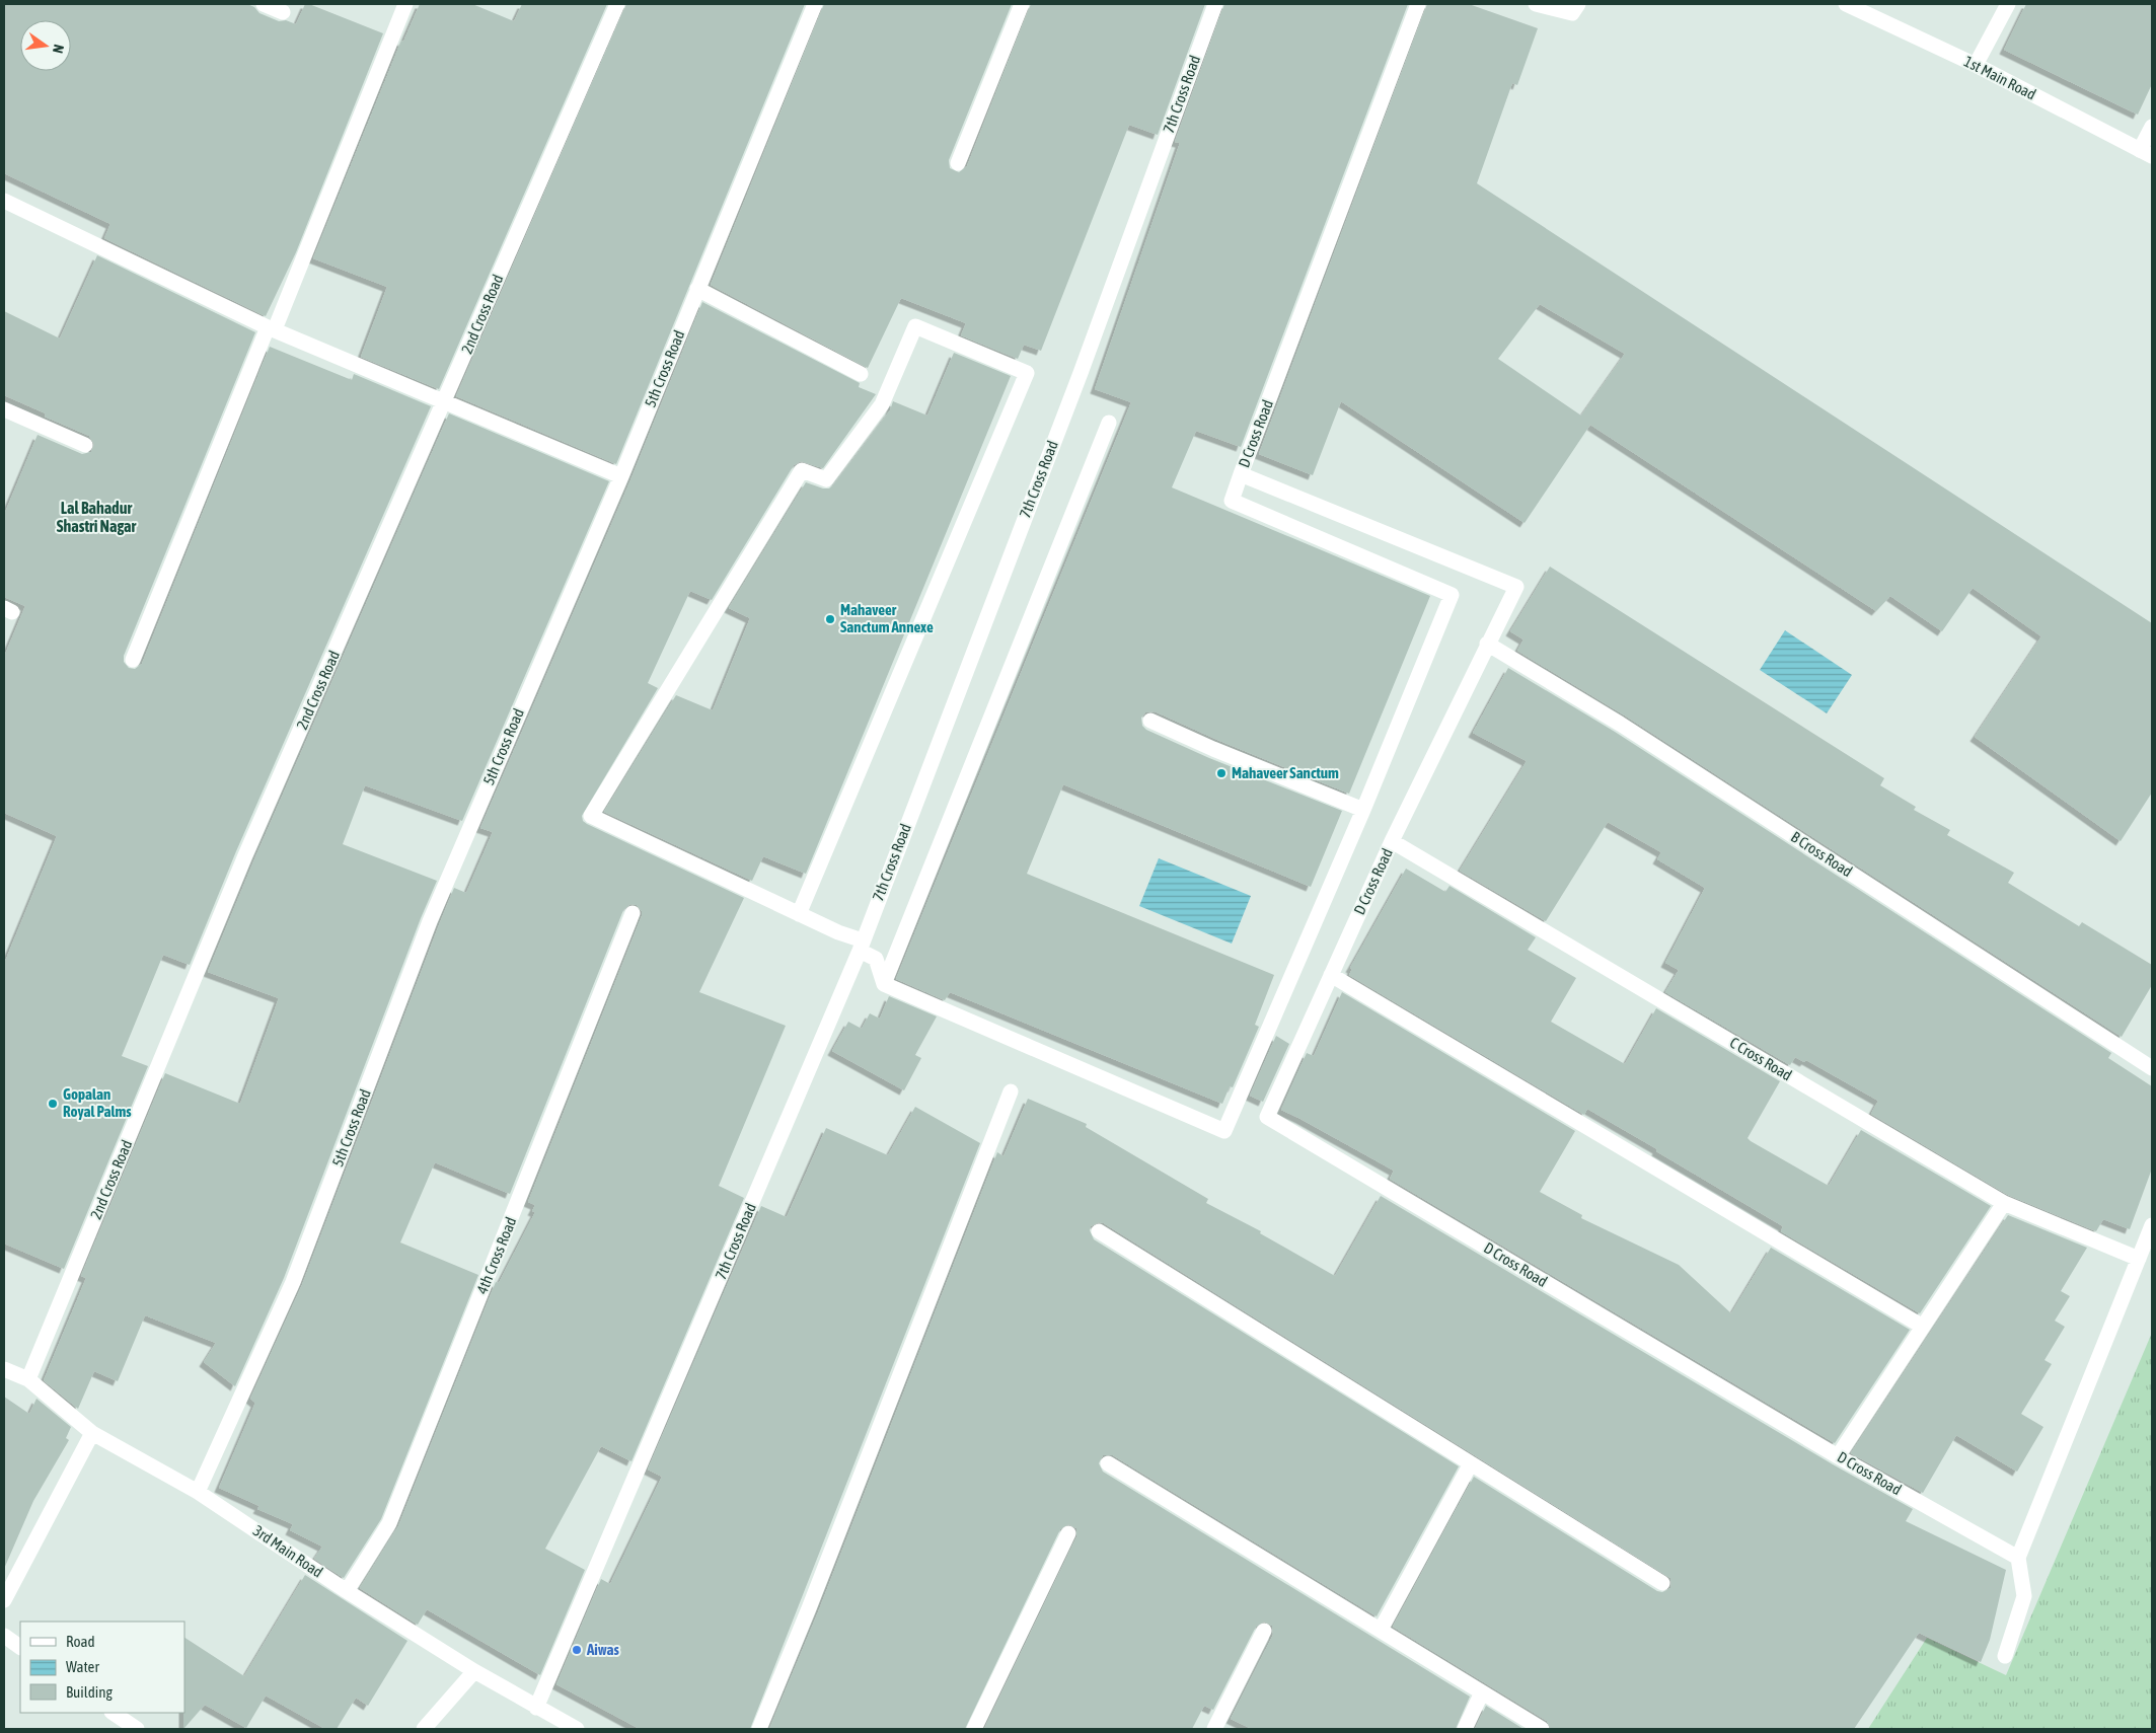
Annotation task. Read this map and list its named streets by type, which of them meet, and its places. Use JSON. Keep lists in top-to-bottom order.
{
  "streets": {
    "street": [
      "1st Main Road",
      "7th Cross Road",
      "2nd Cross Road",
      "5th Cross Road",
      "D Cross Road",
      "B Cross Road",
      "C Cross Road",
      "4th Cross Road",
      "3rd Main Road"
    ]
  },
  "crossings": [
    ["7th Cross Road", "3rd Main Road"],
    ["2nd Cross Road", "3rd Main Road"],
    ["5th Cross Road", "3rd Main Road"],
    ["D Cross Road", "B Cross Road"],
    ["D Cross Road", "C Cross Road"],
    ["4th Cross Road", "3rd Main Road"]
  ],
  "districts": ["Lal Bahadur Shastri Nagar"],
  "places": [
    "Mahaveer Sanctum Annexe",
    "Mahaveer Sanctum",
    "Gopalan Royal Palms",
    "Aiwas"
  ],
  "legend": ["Road", "Water", "Building"],
  "north": "right"
}
